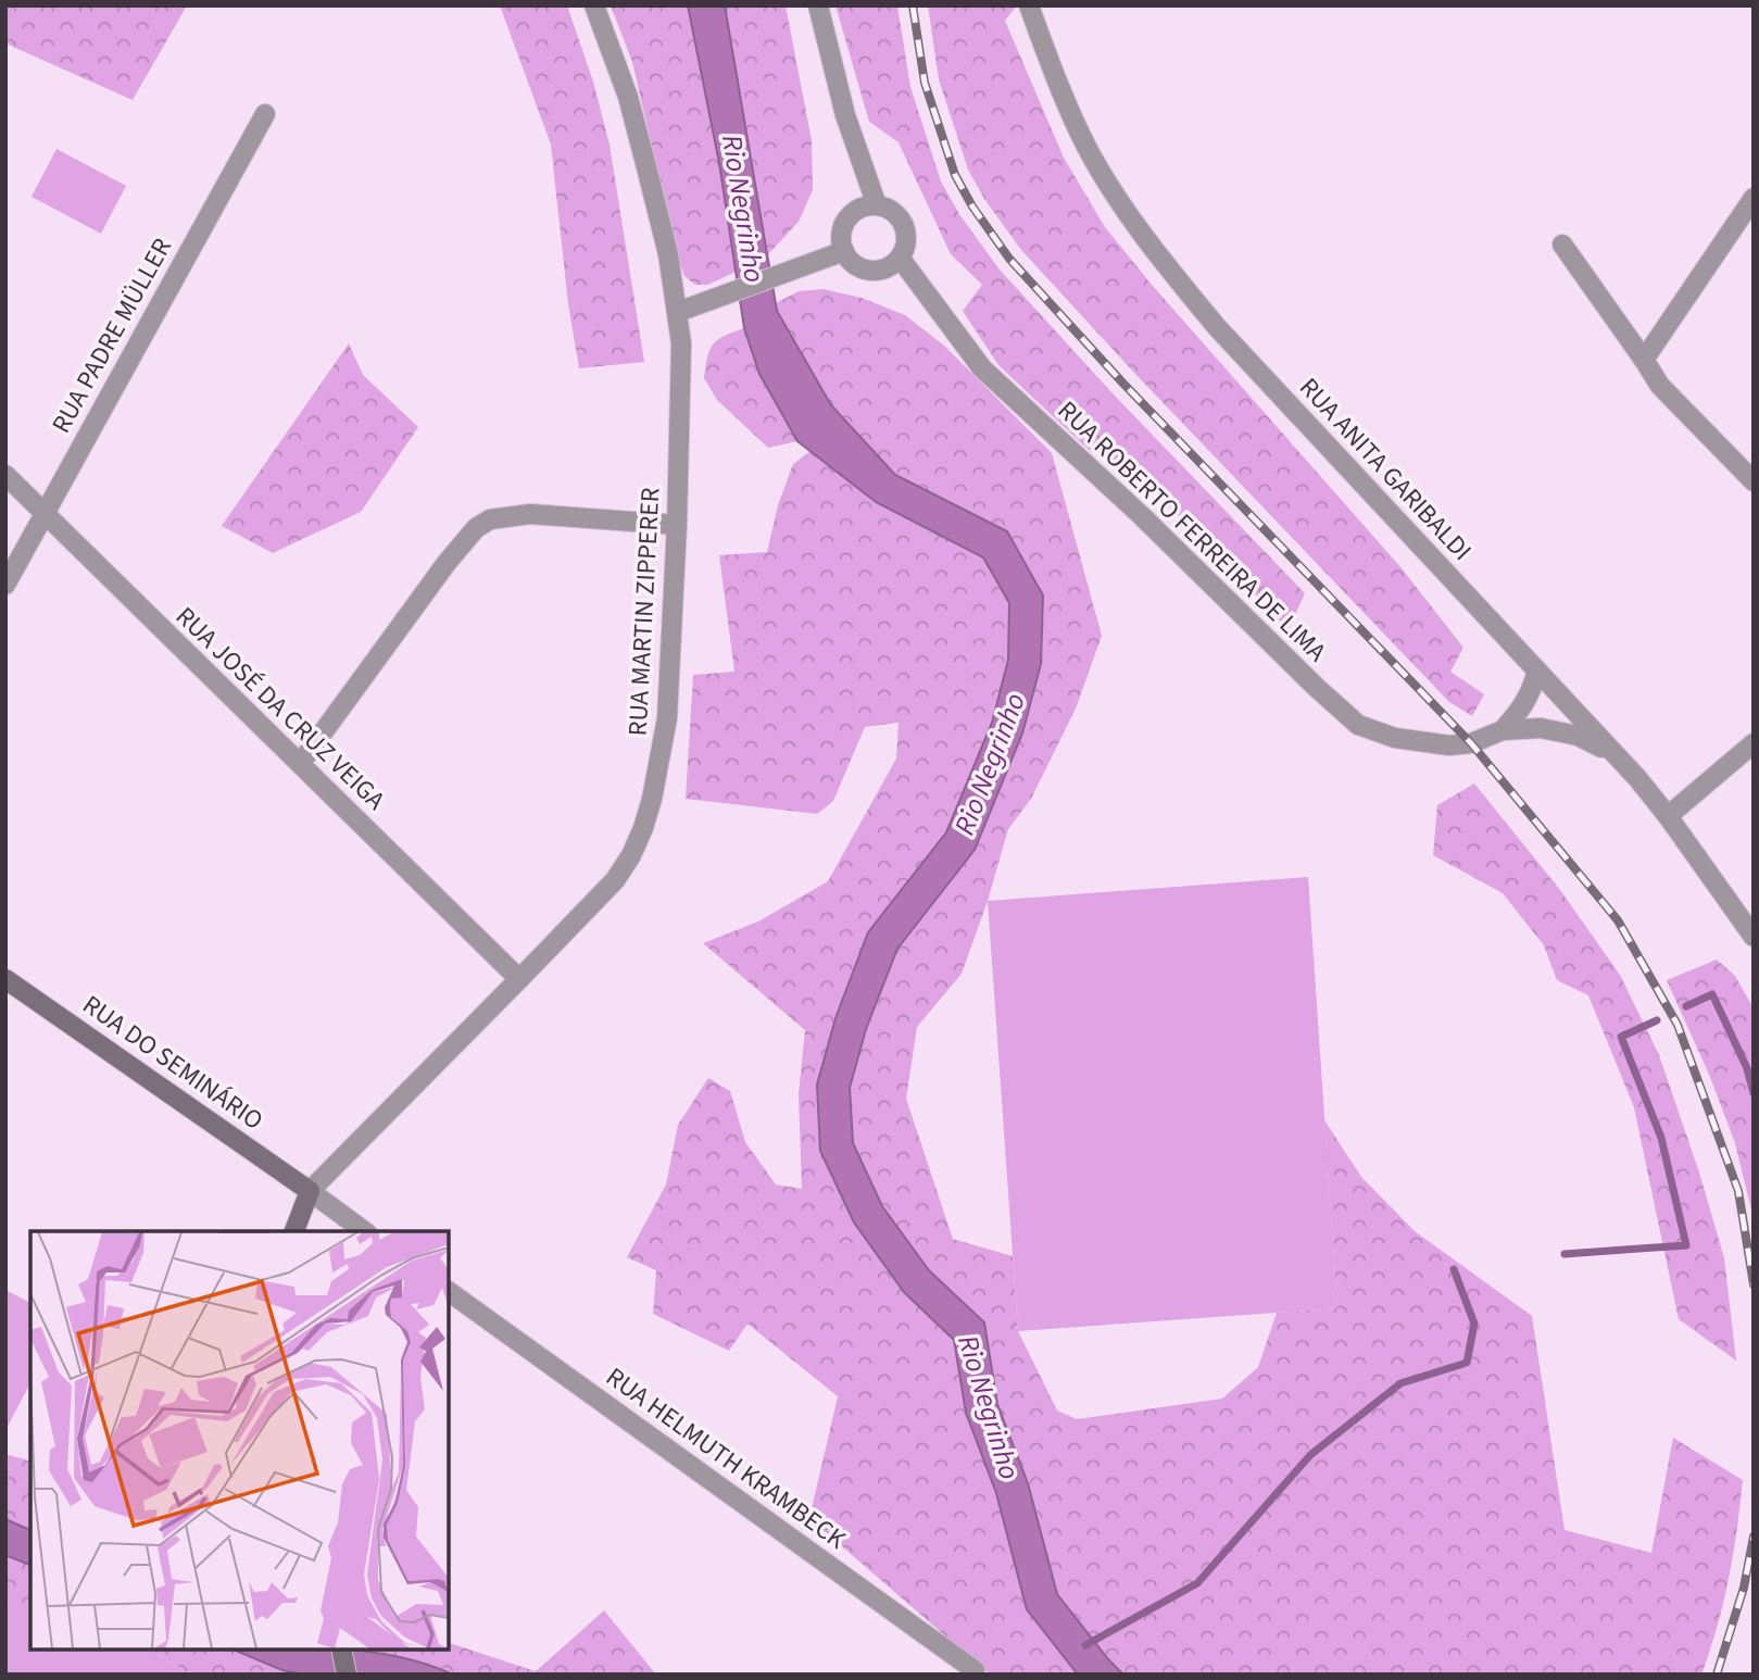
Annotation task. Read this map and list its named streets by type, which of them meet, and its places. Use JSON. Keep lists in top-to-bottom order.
{
  "streets": {
    "street": [
      "RUA PADRE MÜLLER",
      "RUA ANITA GARIBALDI",
      "RUA ROBERTO FERREIRA DE LIMA",
      "RUA MARTIN ZIPPERER",
      "RUA JOSÉ DA CRUZ VEIGA",
      "RUA DO SEMINÁRIO",
      "RUA HELMUTH KRAMBECK"
    ]
  },
  "crossings": [
    ["RUA PADRE MÜLLER", "RUA JOSÉ DA CRUZ VEIGA"],
    ["RUA ANITA GARIBALDI", "RUA ROBERTO FERREIRA DE LIMA"],
    ["RUA MARTIN ZIPPERER", "RUA JOSÉ DA CRUZ VEIGA"],
    ["RUA MARTIN ZIPPERER", "RUA DO SEMINÁRIO"]
  ],
  "water": ["Rio Negrinho"]
}
